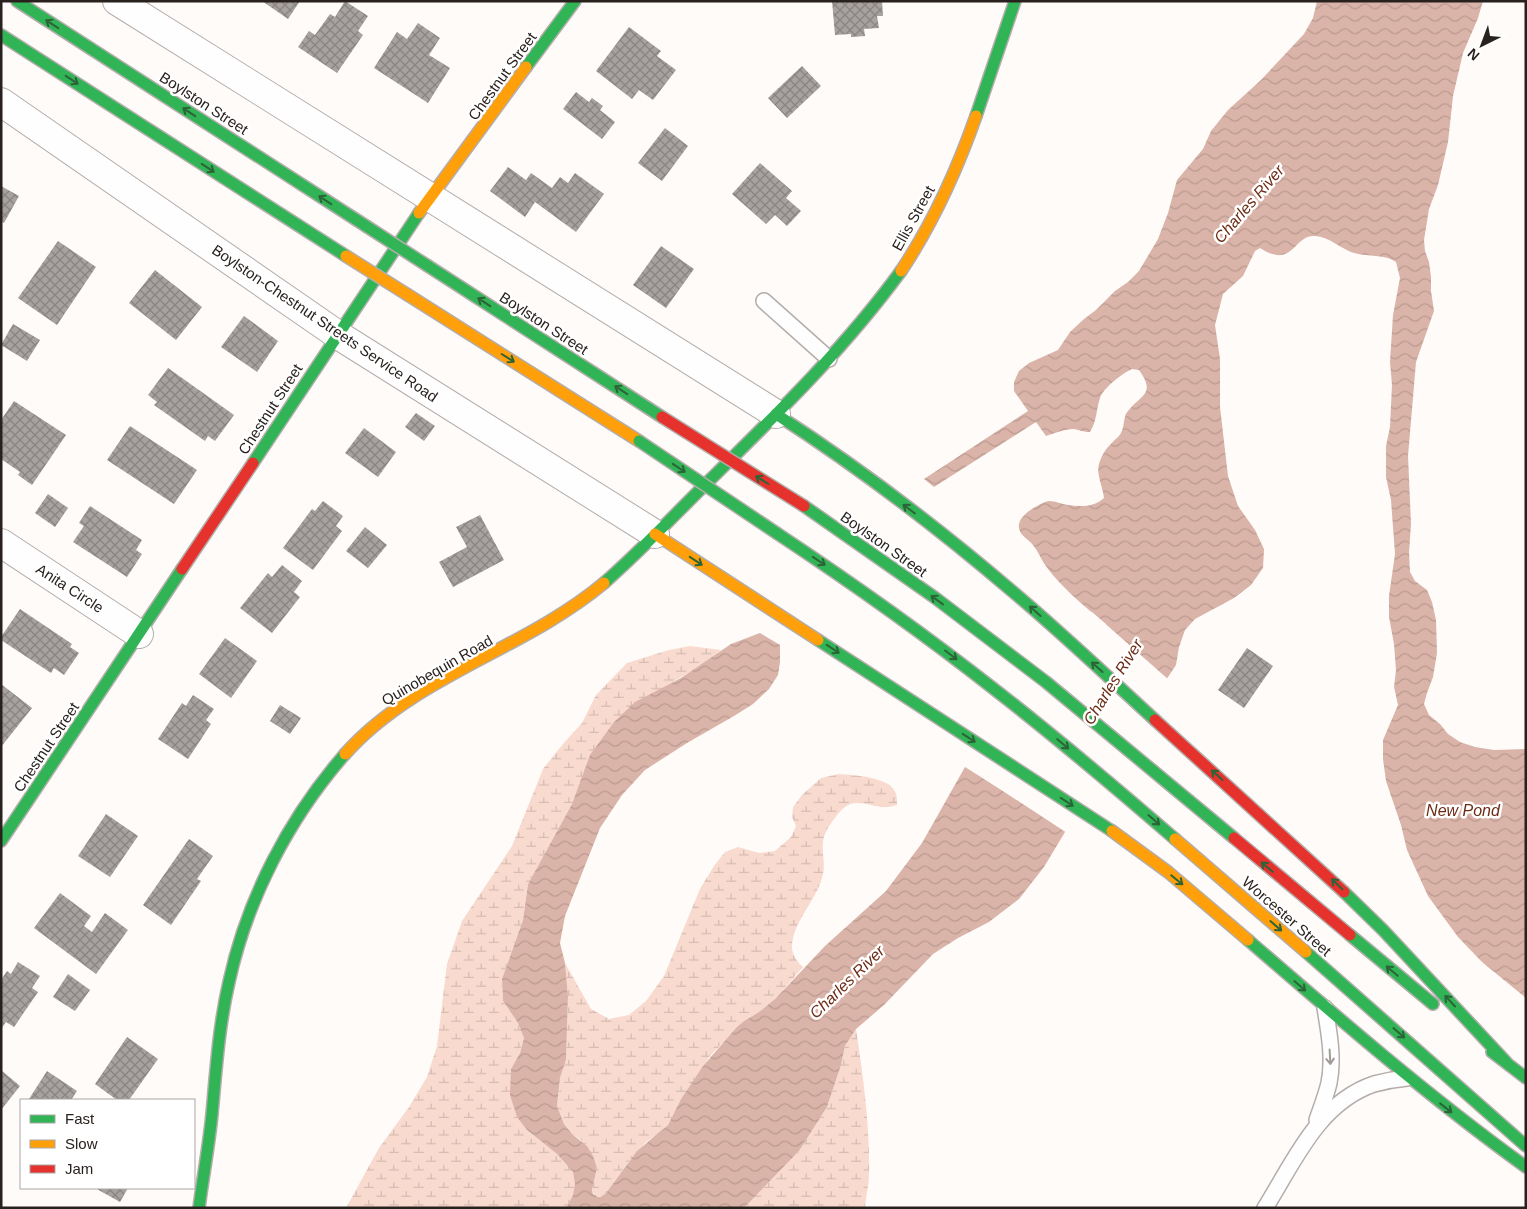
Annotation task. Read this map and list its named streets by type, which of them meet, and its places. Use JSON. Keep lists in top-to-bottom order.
{
  "streets": {
    "main road": [
      "Chestnut Street",
      "Boylston Street",
      "Ellis Street",
      "Quinobequin Road",
      "Worcester Street"
    ],
    "street": ["Boylston-Chestnut Streets Service Road", "Anita Circle"]
  },
  "crossings": [
    ["Chestnut Street", "Boylston-Chestnut Streets Service Road"],
    ["Chestnut Street", "Anita Circle"],
    ["Boylston Street", "Worcester Street"],
    ["Ellis Street", "Quinobequin Road"],
    ["Boylston-Chestnut Streets Service Road", "Quinobequin Road"]
  ],
  "water": ["Charles River", "New Pond"],
  "legend": ["Fast", "Slow", "Jam"],
  "north": "bottom left"
}
